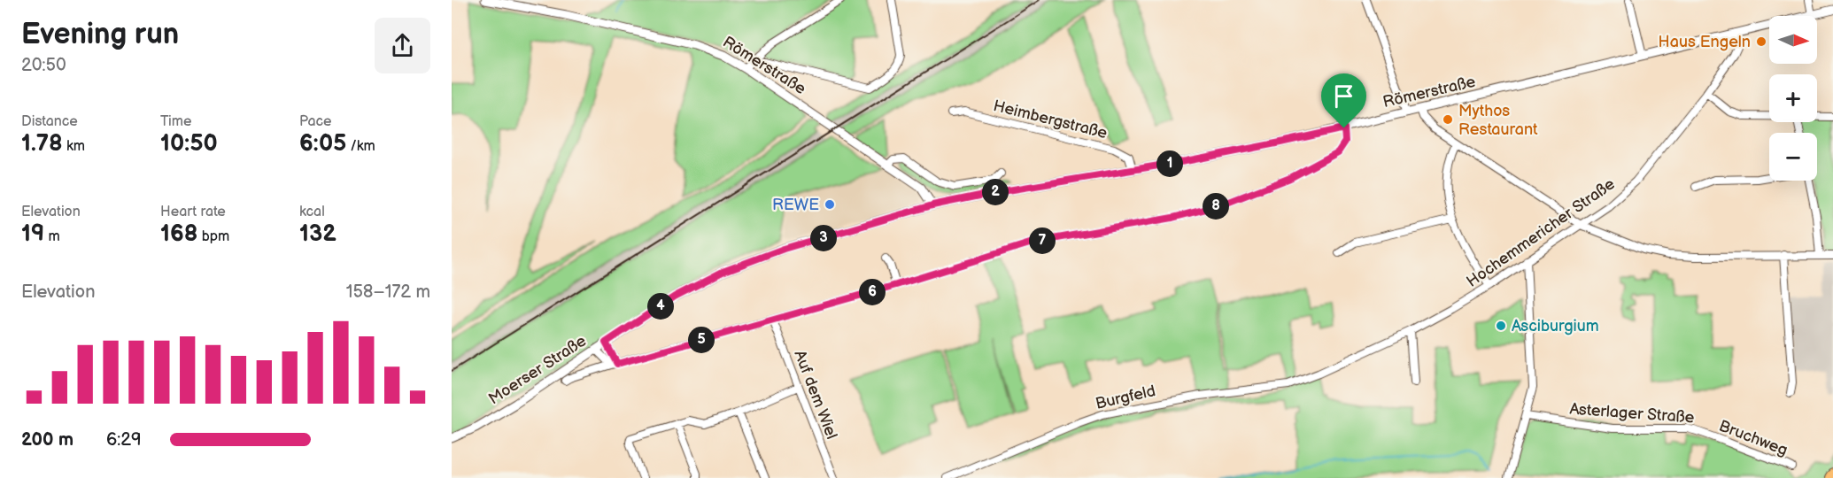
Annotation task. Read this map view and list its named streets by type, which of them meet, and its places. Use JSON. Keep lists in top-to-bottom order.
{
  "streets": {
    "street": [
      "Römerstraße",
      "Heimbergstraße",
      "Hochemmericher Straße",
      "Moerser Straße",
      "Auf dem Wiel",
      "Burgfeld",
      "Asterlager Straße",
      "Bruchweg"
    ]
  },
  "crossings": [
    ["Römerstraße", "Heimbergstraße"],
    ["Römerstraße", "Hochemmericher Straße"],
    ["Römerstraße", "Moerser Straße"],
    ["Hochemmericher Straße", "Burgfeld"],
    ["Asterlager Straße", "Bruchweg"]
  ],
  "places": [
    "Haus Engeln",
    "Mythos Restaurant",
    "REWE",
    "Asciburgium"
  ],
  "north": "right",
  "page": {
    "heading": ["Evening run", "20:50"],
    "map_buttons": ["+", "−"],
    "stats": [
      ["Distance", "1.78 km"],
      ["Time", "10:50"],
      ["Pace", "6:05 /km"],
      ["Elevation", "19 m"],
      ["Heart rate", "168 bpm"],
      ["kcal", "132"]
    ],
    "pins": [
      "1",
      "2",
      "8",
      "3",
      "7",
      "6",
      "4",
      "5"
    ],
    "chart": ["Elevation", "158–172 m"],
    "list": [
      {
        "name": "200 m",
        "note": "6:29"
      }
    ]
  }
}
